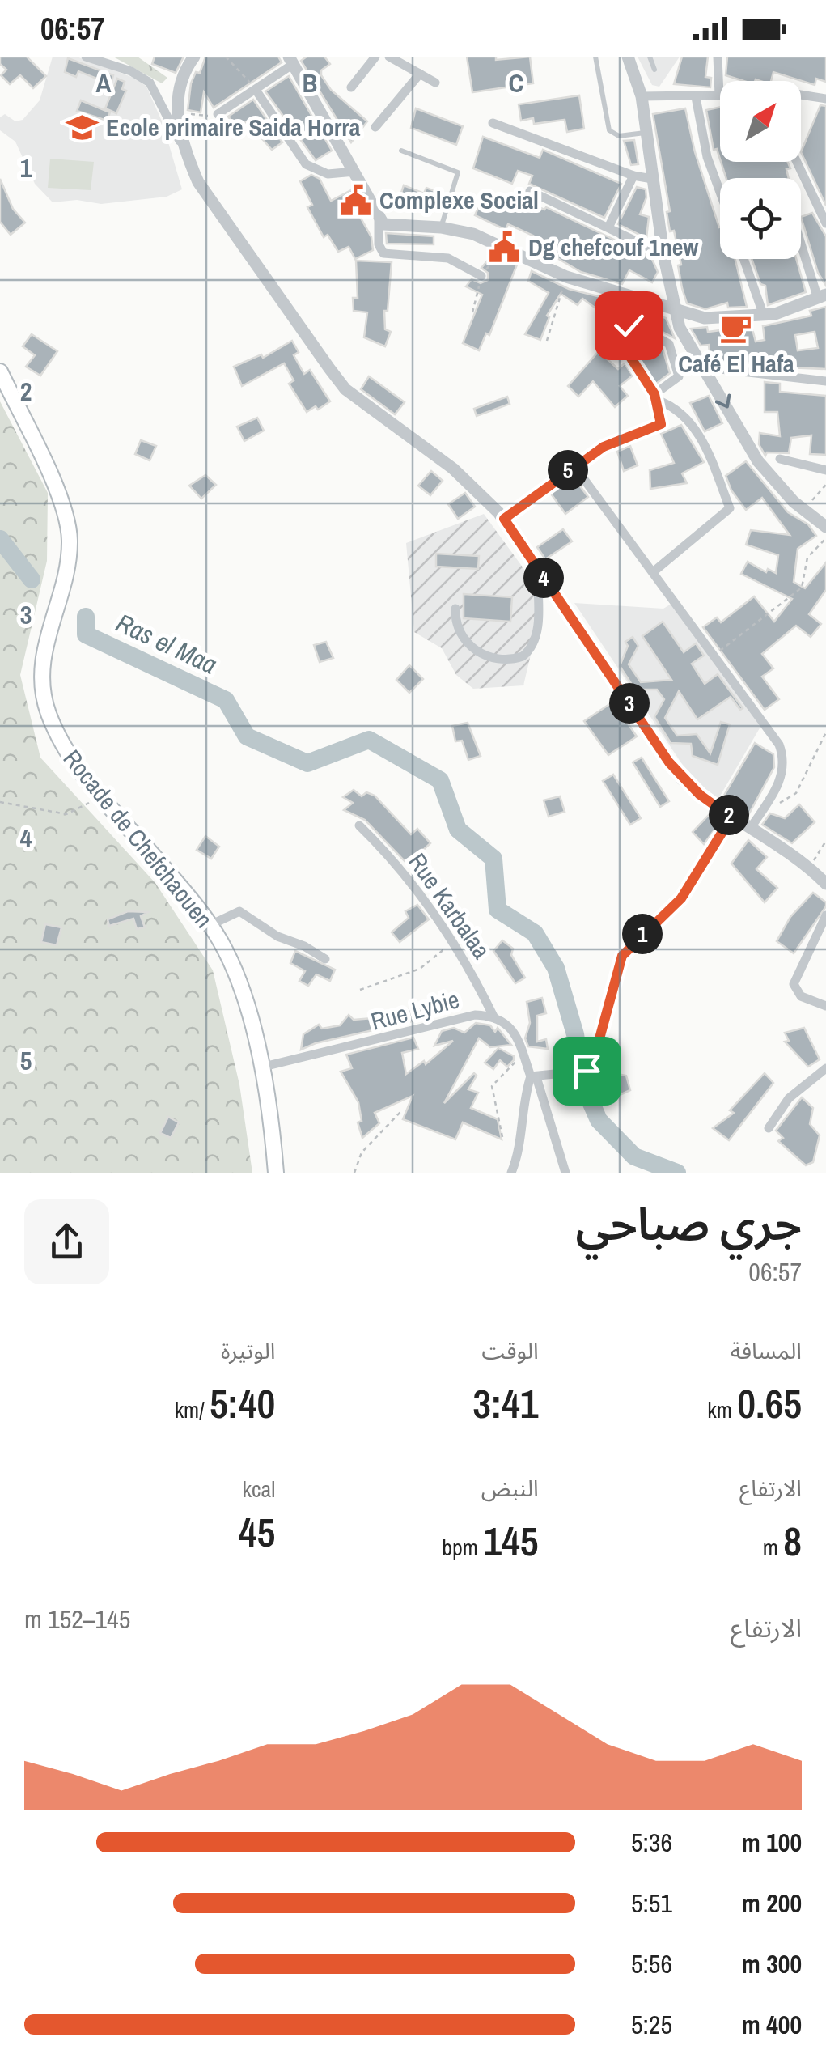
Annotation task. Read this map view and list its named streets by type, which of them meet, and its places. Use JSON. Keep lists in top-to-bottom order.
{
  "streets": {
    "main road": ["Rocade de Chefchaouen"],
    "street": ["Rue Karbalaa", "Rue Lybie"]
  },
  "crossings": [
    ["Rocade de Chefchaouen", "Rue Lybie"],
    ["Rue Karbalaa", "Rue Lybie"]
  ],
  "water": ["Ras el Maa"],
  "places": {
    "school or university": ["Ecole primaire Saida Horra"],
    "public building": ["Complexe Social", "Dg chefcouf 1new"],
    "cafe": ["Café El Hafa"]
  },
  "north": "top right",
  "page": {
    "status": "06:57",
    "pins": [
      "5",
      "4",
      "3",
      "2",
      "1"
    ],
    "heading": ["جري صباحي", "06:57"],
    "stats": [
      ["المسافة", "0.65 km"],
      ["الوقت", "3:41"],
      ["الوتيرة", "5:40 /km"],
      ["الارتفاع", "8 m"],
      ["النبض", "145 bpm"],
      ["kcal", "45"]
    ],
    "chart": ["الارتفاع", "145–152 m"],
    "list": [
      {
        "name": "100 m",
        "note": "5:36"
      },
      {
        "name": "200 m",
        "note": "5:51"
      },
      {
        "name": "300 m",
        "note": "5:56"
      },
      {
        "name": "400 m",
        "note": "5:25"
      }
    ]
  },
  "grid": {
    "columns": ["A", "B", "C"],
    "rows": [
      "1",
      "2",
      "3",
      "4",
      "5"
    ]
  }
}
